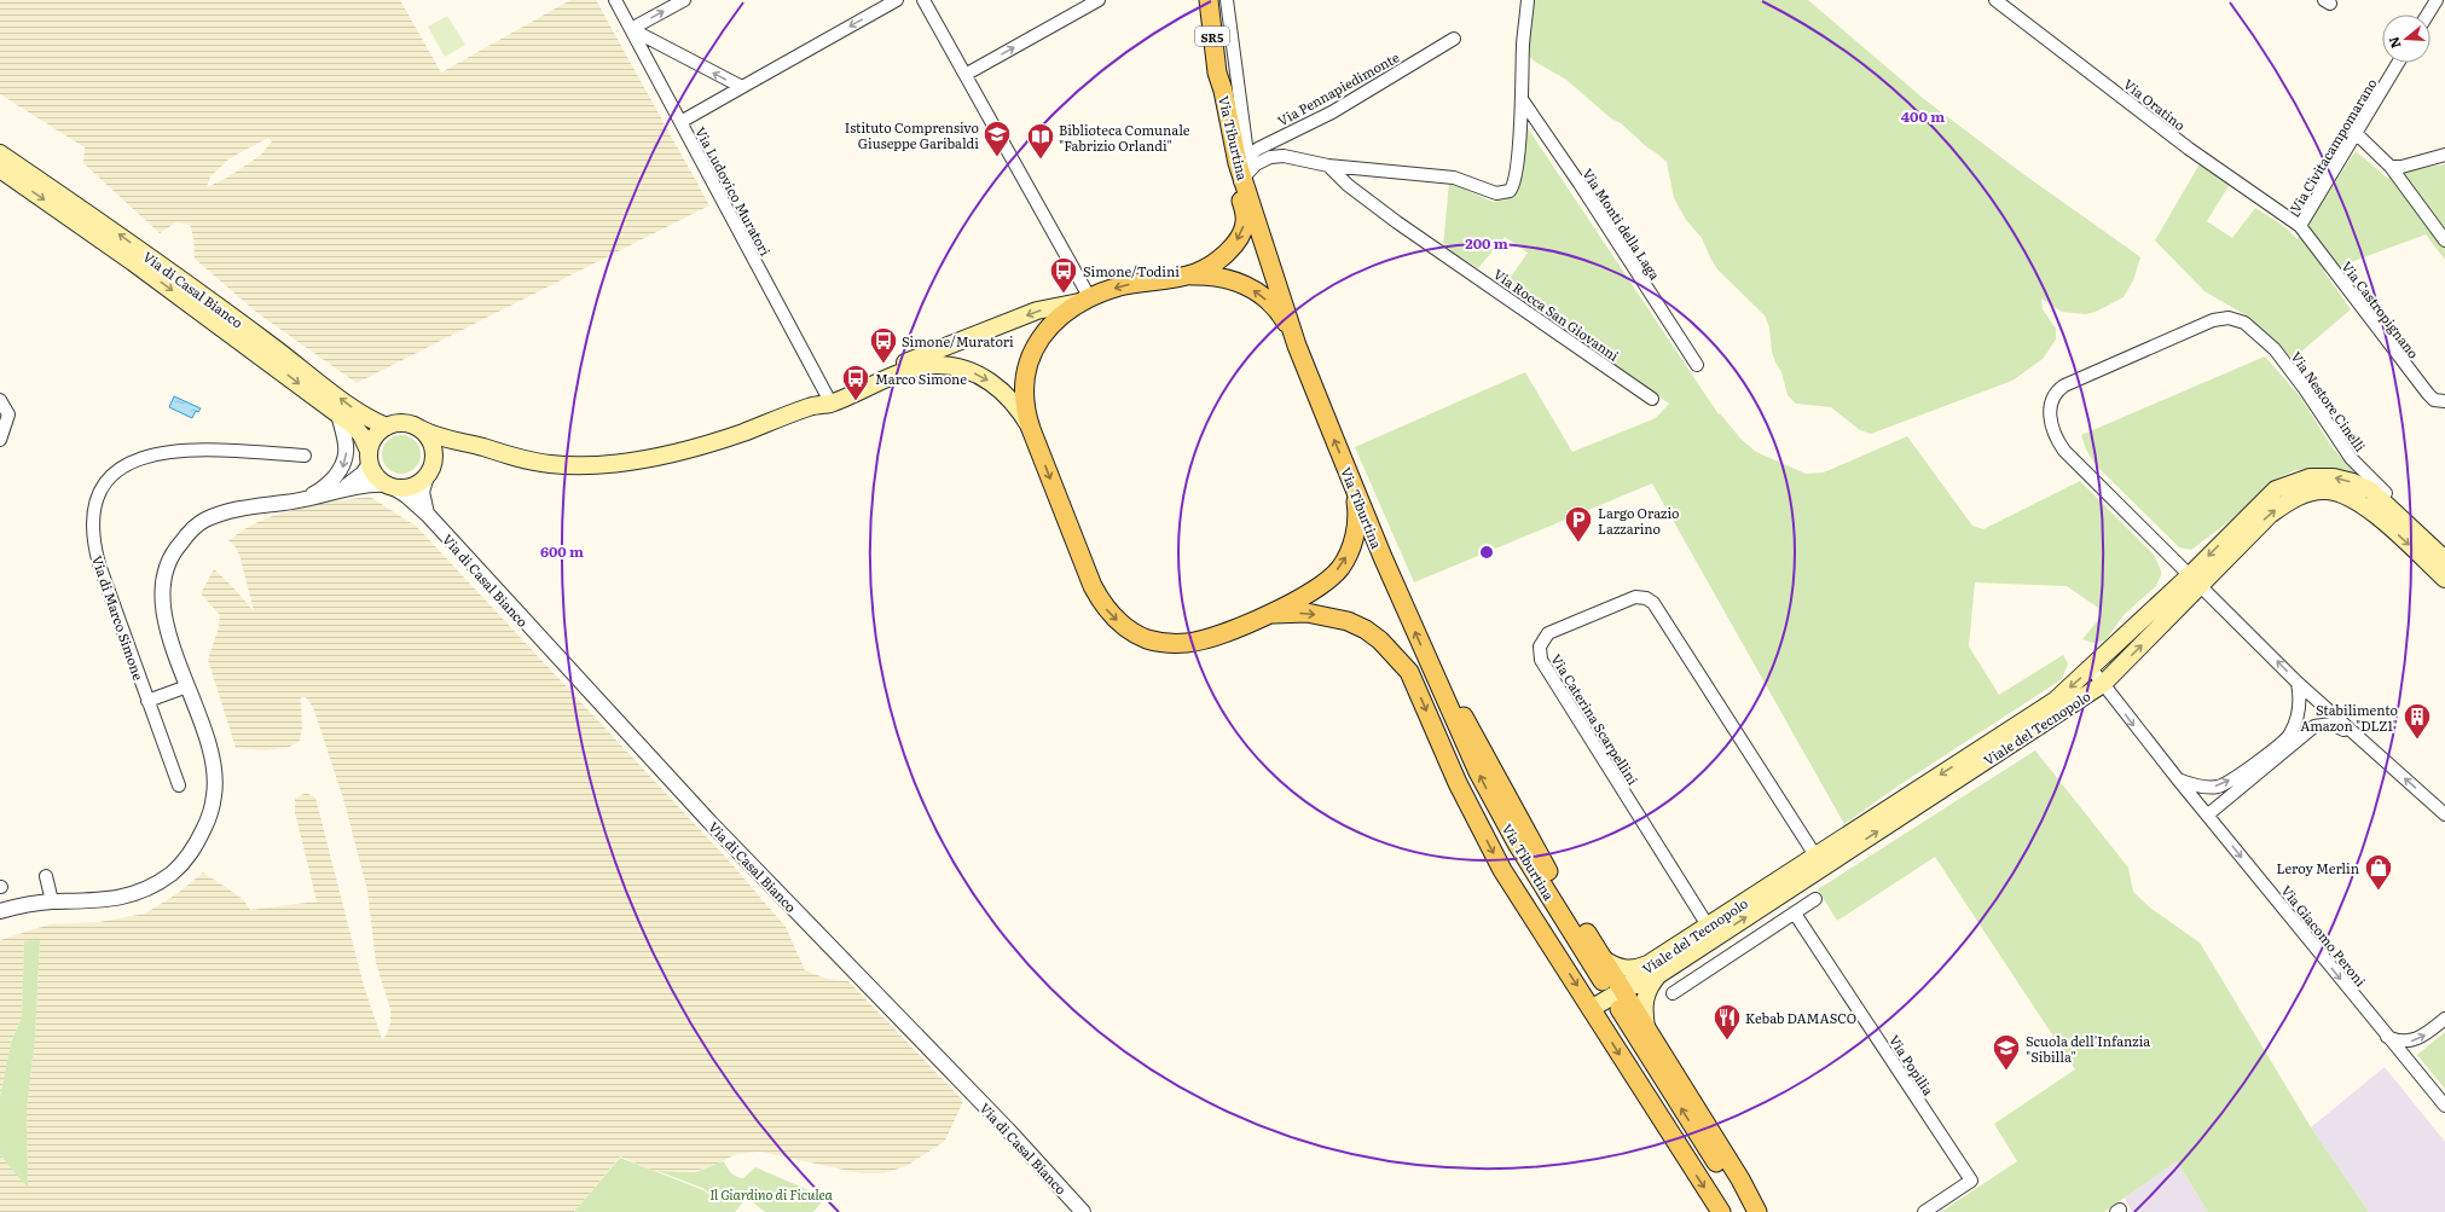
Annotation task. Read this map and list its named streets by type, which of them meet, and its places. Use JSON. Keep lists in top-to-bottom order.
{
  "streets": {
    "main road": [
      "SR5",
      "Via Tiburtina",
      "Via di Casal Bianco",
      "Viale del Tecnopolo"
    ],
    "street": [
      "Via Pennapiedimonte",
      "Via Oratino",
      "Via Civitacampomarano",
      "Via Ludovico Muratori",
      "Via Monti della Laga",
      "Via Castropignano",
      "Via Rocca San Giovanni",
      "Via Nestore Cinelli",
      "Via di Marco Simone",
      "Via Caterina Scarpellini",
      "Via Giacomo Peroni",
      "Via Popilia"
    ]
  },
  "crossings": [
    ["Via Pennapiedimonte", "Via Tiburtina"],
    ["Via Oratino", "Via Civitacampomarano"],
    ["Via Oratino", "Via Castropignano"],
    ["Via Tiburtina", "Viale del Tecnopolo"],
    ["Via Civitacampomarano", "Via Castropignano"],
    ["Via Nestore Cinelli", "Viale del Tecnopolo"],
    ["Via Caterina Scarpellini", "Viale del Tecnopolo"],
    ["Viale del Tecnopolo", "Via Giacomo Peroni"]
  ],
  "one_way": ["Via Giacomo Peroni"],
  "parks": ["Il Giardino di Ficulea"],
  "places": {
    "school or university": ["Istituto Comprensivo Giuseppe Garibaldi", "Scuola dell'Infanzia \"Sibilla\""],
    "library": ["Biblioteca Comunale \"Fabrizio Orlandi\""],
    "bus stop": ["Simone/Todini", "Simone/Muratori", "Marco Simone"],
    "parking": ["Largo Orazio Lazzarino"],
    "building": ["Stabilimento Amazon \"DLZ1\""],
    "shop": ["Leroy Merlin"],
    "restaurant": ["Kebab DAMASCO"]
  },
  "north": "left",
  "rings": ["400 m", "200 m", "600 m"]
}
